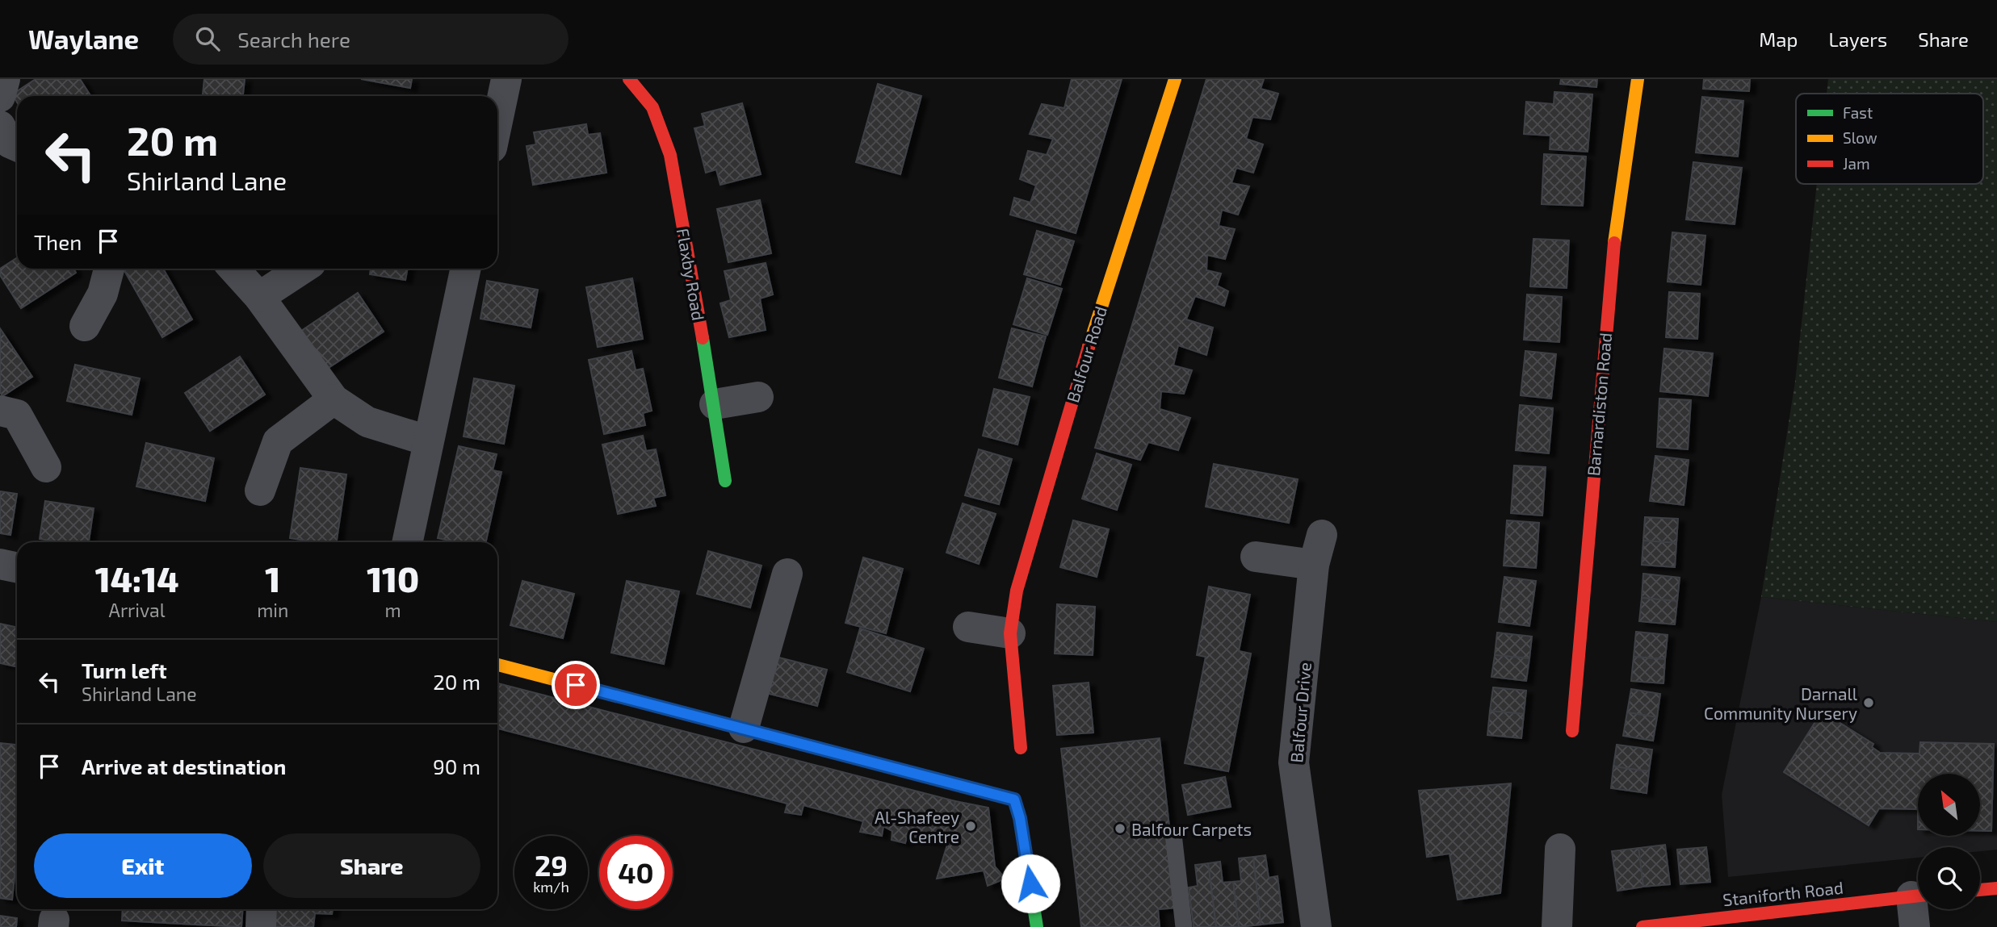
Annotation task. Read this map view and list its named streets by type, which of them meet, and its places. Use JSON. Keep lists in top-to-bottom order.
{
  "streets": {
    "street": [
      "Flaxby Road",
      "Balfour Road",
      "Barnardiston Road",
      "Balfour Drive",
      "Staniforth Road"
    ]
  },
  "places": ["Darnall Community Nursery", "Al-Shafeey Centre", "Balfour Carpets"],
  "legend": ["Fast", "Slow", "Jam"],
  "north": "top left",
  "page": {
    "header": "Waylane",
    "search": "Search here",
    "nav": ["Map", "Layers", "Share"],
    "turn": ["20 m", "Shirland Lane"],
    "then": "Then",
    "eta": [
      "14:14",
      "Arrival",
      "1",
      "min",
      "110",
      "m"
    ],
    "list": [
      {
        "name": "Turn left",
        "note": "Shirland Lane",
        "value": "20 m"
      },
      {
        "name": "Arrive at destination",
        "value": "90 m"
      }
    ],
    "buttons": ["Exit", "Share"],
    "speed": "29 km/h",
    "limit": "40"
  }
}
